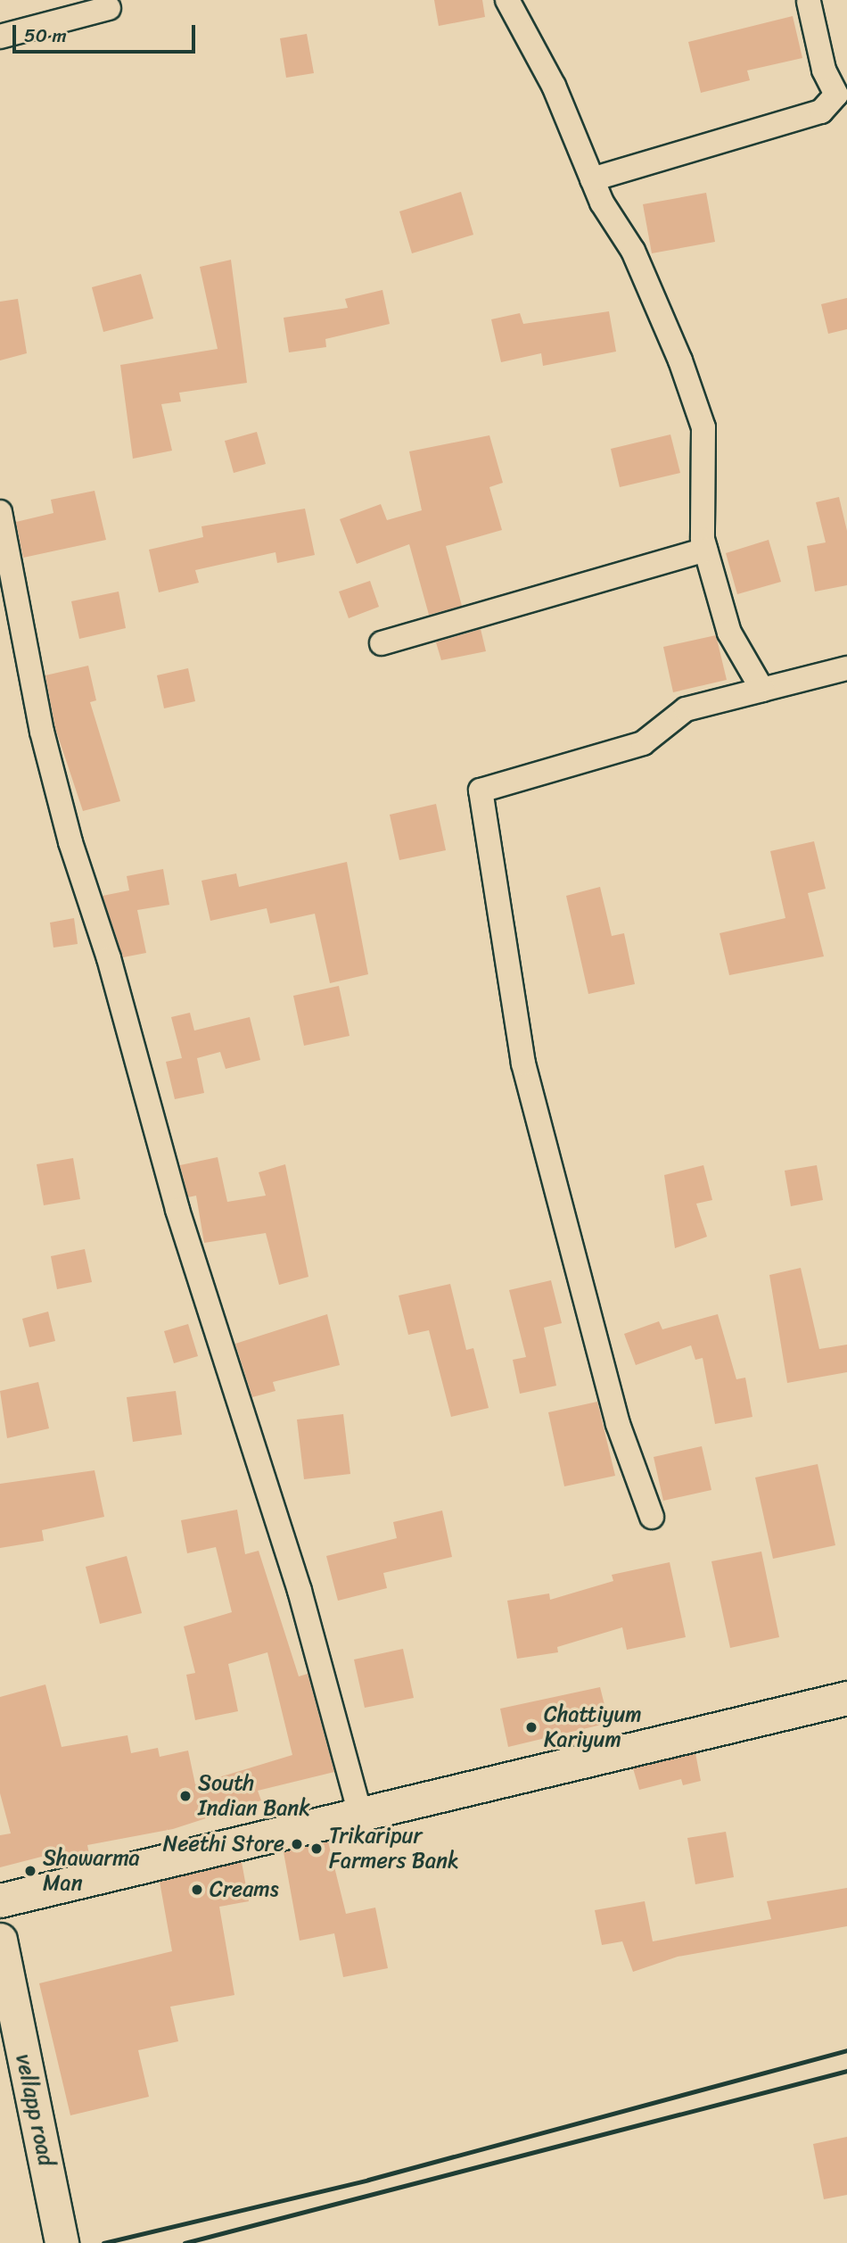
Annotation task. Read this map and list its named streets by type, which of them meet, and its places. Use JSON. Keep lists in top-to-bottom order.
{
  "streets": {
    "main road": ["vellapp road"]
  },
  "places": [
    "Chattiyum Kariyum",
    "South Indian Bank",
    "Neethi Store",
    "Trikaripur Farmers Bank",
    "Shawarma Man",
    "Creams"
  ],
  "scale_bar": "50 m"
}
